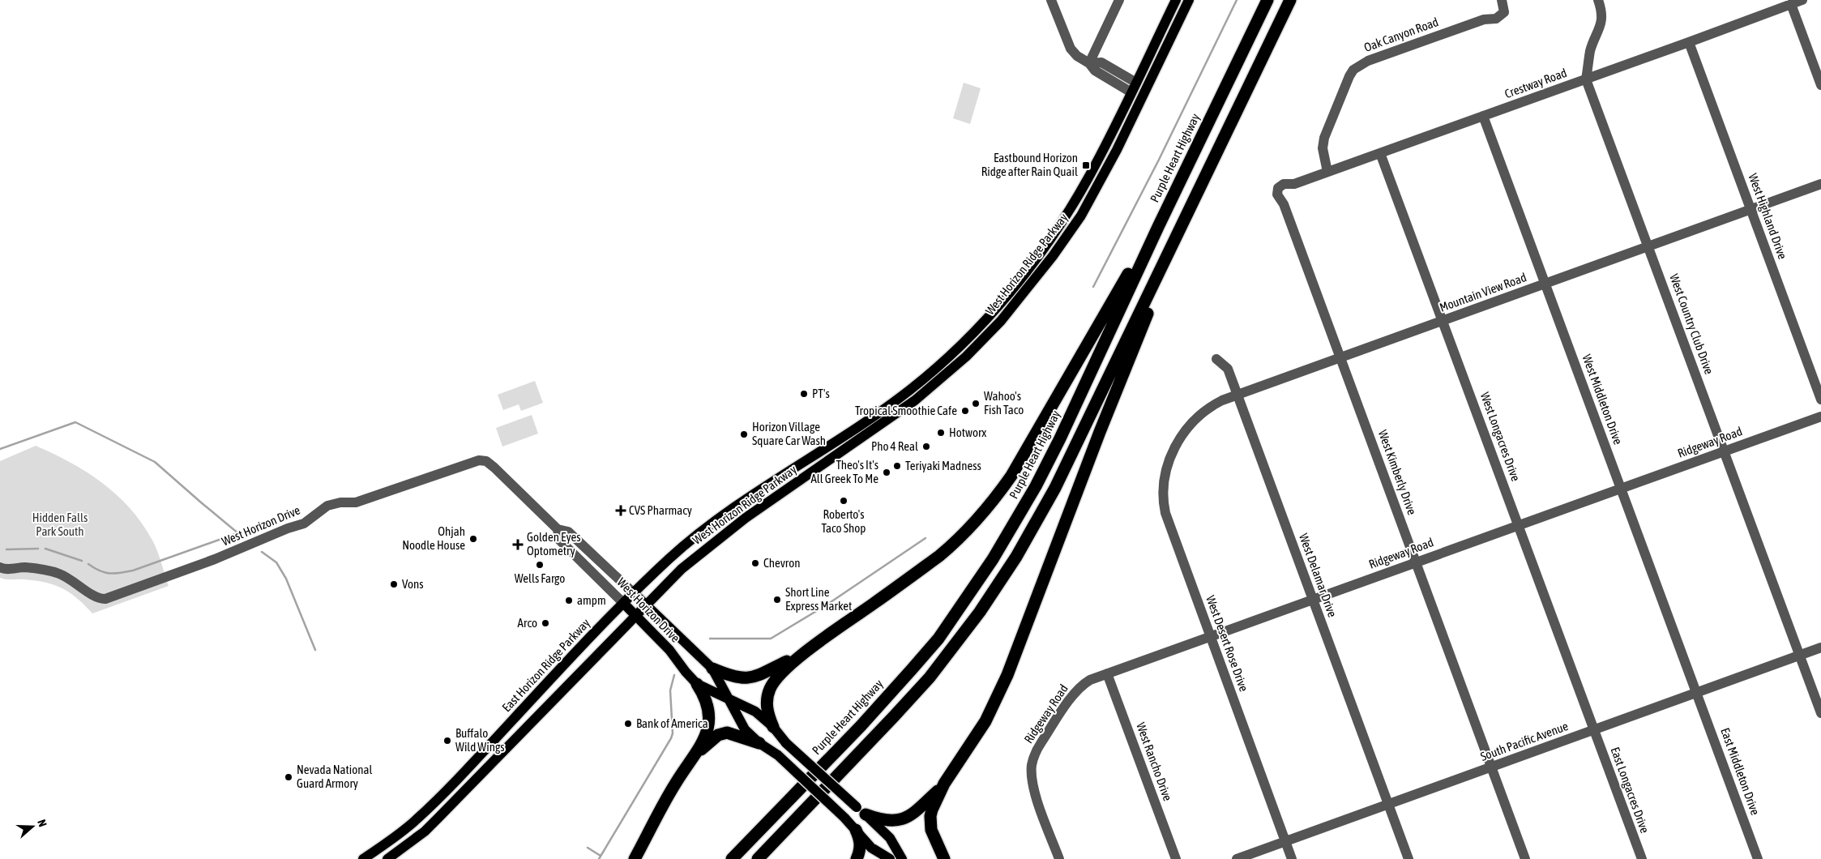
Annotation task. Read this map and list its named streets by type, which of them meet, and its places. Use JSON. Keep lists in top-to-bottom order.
{
  "streets": {
    "highway": ["Purple Heart Highway"],
    "main road": ["West Horizon Ridge Parkway", "West Horizon Drive", "East Horizon Ridge Parkway"],
    "street": [
      "Oak Canyon Road",
      "Crestway Road",
      "West Highland Drive",
      "Mountain View Road",
      "West Country Club Drive",
      "West Middleton Drive",
      "West Longacres Drive",
      "Ridgeway Road",
      "West Kimberly Drive",
      "West Delamar Drive",
      "West Desert Rose Drive",
      "South Pacific Avenue",
      "West Rancho Drive",
      "East Middleton Drive",
      "East Longacres Drive"
    ]
  },
  "crossings": [
    ["Oak Canyon Road", "Crestway Road"],
    ["Crestway Road", "West Highland Drive"],
    ["Crestway Road", "West Country Club Drive"],
    ["Crestway Road", "West Middleton Drive"],
    ["Crestway Road", "West Longacres Drive"],
    ["Crestway Road", "West Kimberly Drive"],
    ["West Highland Drive", "Mountain View Road"],
    ["West Horizon Ridge Parkway", "West Horizon Drive"],
    ["West Horizon Ridge Parkway", "East Horizon Ridge Parkway"],
    ["Mountain View Road", "West Country Club Drive"],
    ["Mountain View Road", "West Middleton Drive"],
    ["Mountain View Road", "West Longacres Drive"],
    ["Mountain View Road", "West Kimberly Drive"],
    ["Mountain View Road", "West Delamar Drive"],
    ["Mountain View Road", "West Desert Rose Drive"],
    ["West Country Club Drive", "Ridgeway Road"],
    ["West Country Club Drive", "South Pacific Avenue"],
    ["West Middleton Drive", "Ridgeway Road"],
    ["West Middleton Drive", "South Pacific Avenue"],
    ["West Middleton Drive", "East Middleton Drive"],
    ["West Longacres Drive", "Ridgeway Road"],
    ["West Longacres Drive", "South Pacific Avenue"],
    ["West Longacres Drive", "East Longacres Drive"],
    ["Ridgeway Road", "West Kimberly Drive"],
    ["Ridgeway Road", "West Delamar Drive"],
    ["Ridgeway Road", "West Desert Rose Drive"],
    ["Ridgeway Road", "West Rancho Drive"],
    ["West Kimberly Drive", "South Pacific Avenue"],
    ["West Horizon Drive", "East Horizon Ridge Parkway"],
    ["West Delamar Drive", "South Pacific Avenue"],
    ["West Desert Rose Drive", "South Pacific Avenue"],
    ["South Pacific Avenue", "East Middleton Drive"],
    ["South Pacific Avenue", "East Longacres Drive"]
  ],
  "parks": ["Hidden Falls Park South"],
  "places": {
    "transit": ["Eastbound Horizon Ridge after Rain Quail"],
    "other": [
      "PT's",
      "Wahoo's Fish Taco",
      "Tropical Smoothie Cafe",
      "Hotworx",
      "Horizon Village Square Car Wash",
      "Pho 4 Real",
      "Teriyaki Madness",
      "Theo's It's All Greek To Me",
      "Roberto's Taco Shop",
      "Ohjah Noodle House",
      "Chevron",
      "Wells Fargo",
      "Vons",
      "Short Line Express Market",
      "ampm",
      "Arco",
      "Bank of America",
      "Buffalo Wild Wings",
      "Nevada National Guard Armory"
    ],
    "health": ["CVS Pharmacy", "Golden Eyes Optometry"]
  },
  "north": "right"
}
